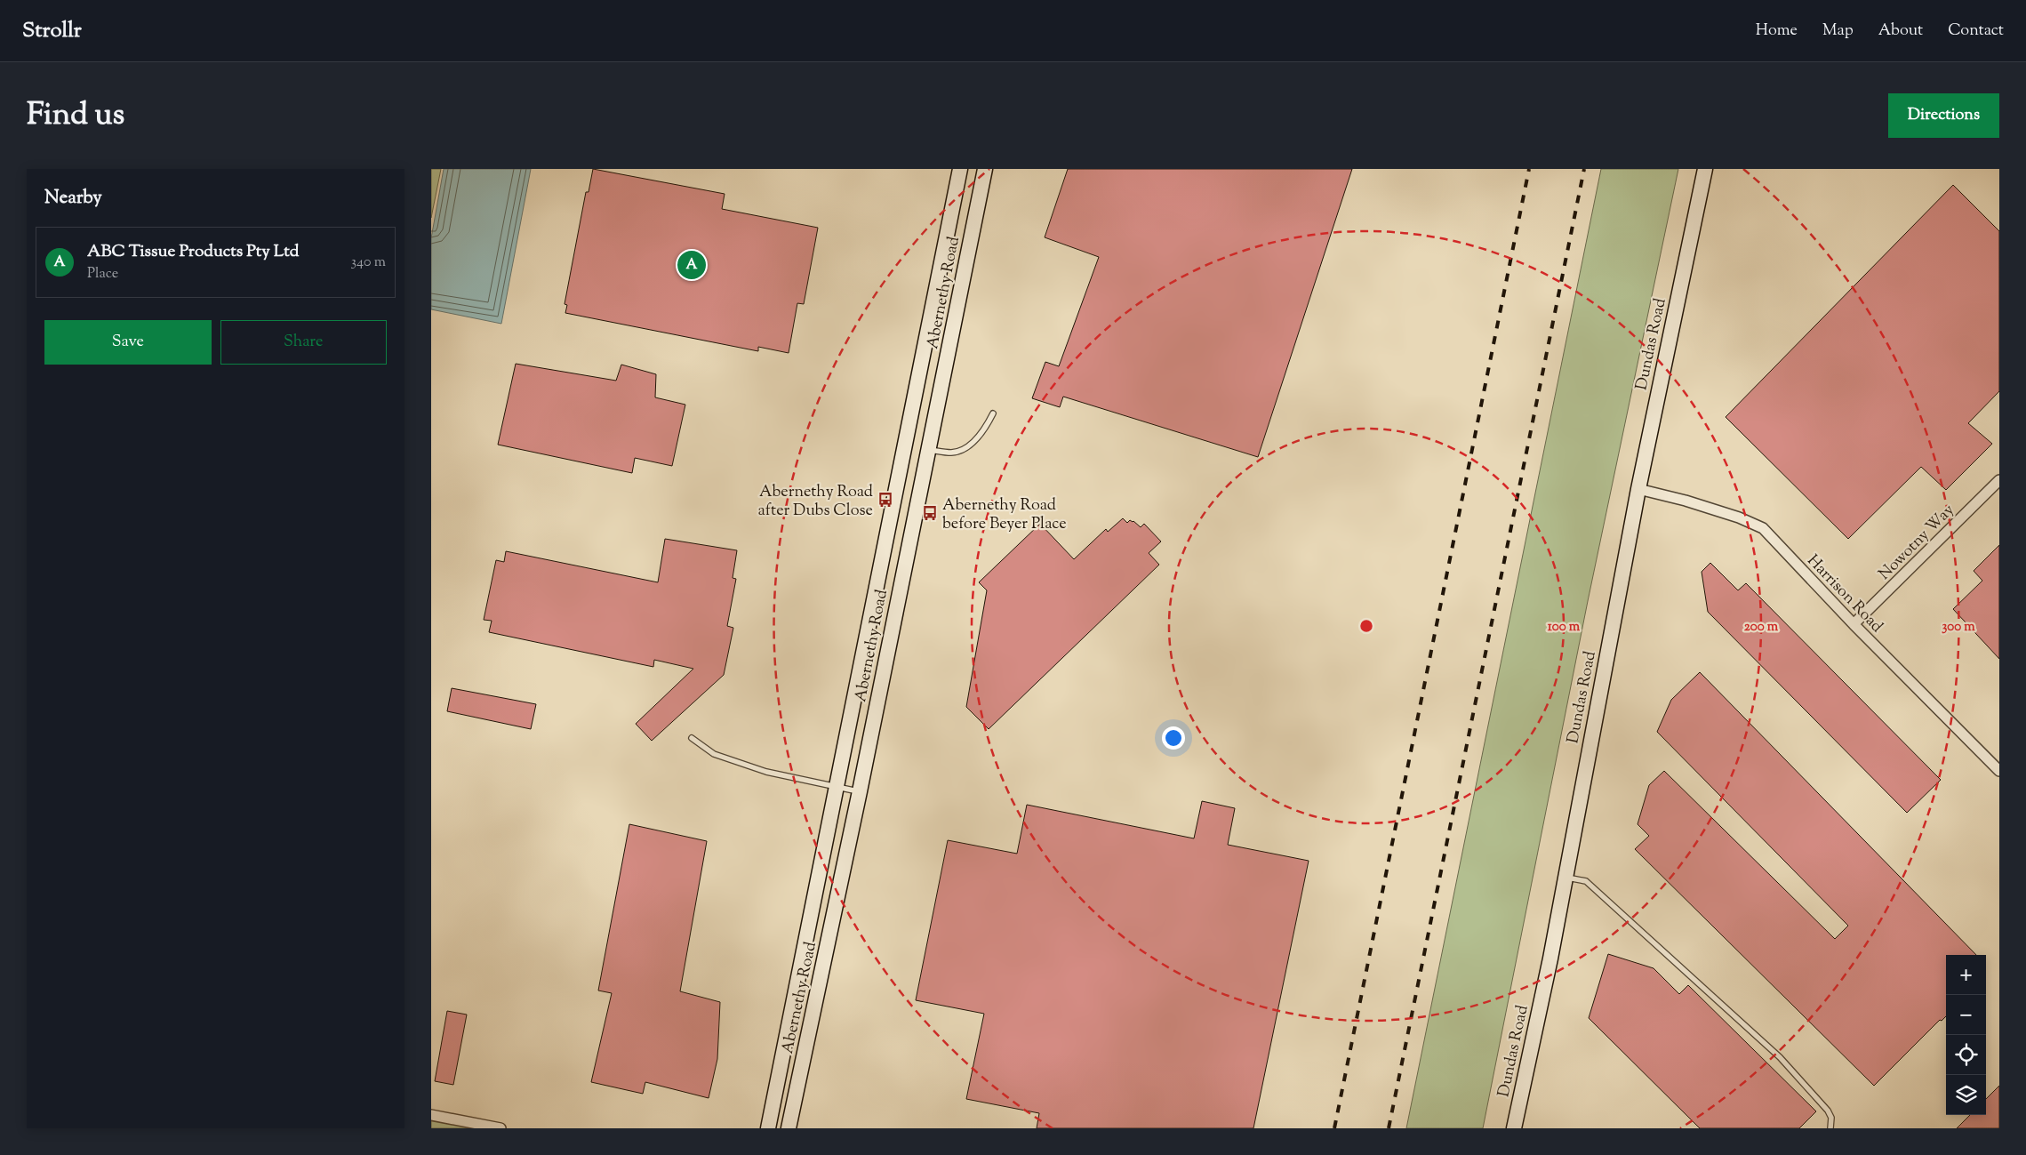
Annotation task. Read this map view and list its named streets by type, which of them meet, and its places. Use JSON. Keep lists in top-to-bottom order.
{
  "streets": {
    "main road": ["Abernethy Road", "Dundas Road"],
    "street": ["Nowotny Way", "Harrison Road"]
  },
  "crossings": [
    ["Dundas Road", "Harrison Road"],
    ["Nowotny Way", "Harrison Road"]
  ],
  "places": {
    "bus stop": ["Abernethy Road after Dubs Close", "Abernethy Road before Beyer Place"]
  },
  "page": {
    "header": "Strollr",
    "nav": [
      "Home",
      "Map",
      "About",
      "Contact"
    ],
    "title": "Find us",
    "buttons": [
      "Directions",
      ["Save", "Share"]
    ],
    "heading": "Nearby",
    "list": [
      {
        "mark": "A",
        "name": "ABC Tissue Products Pty Ltd",
        "note": "Place",
        "value": "340 m"
      }
    ],
    "pins": "A",
    "map_buttons": ["+", "−"]
  },
  "rings": ["100 m", "200 m", "300 m"]
}
